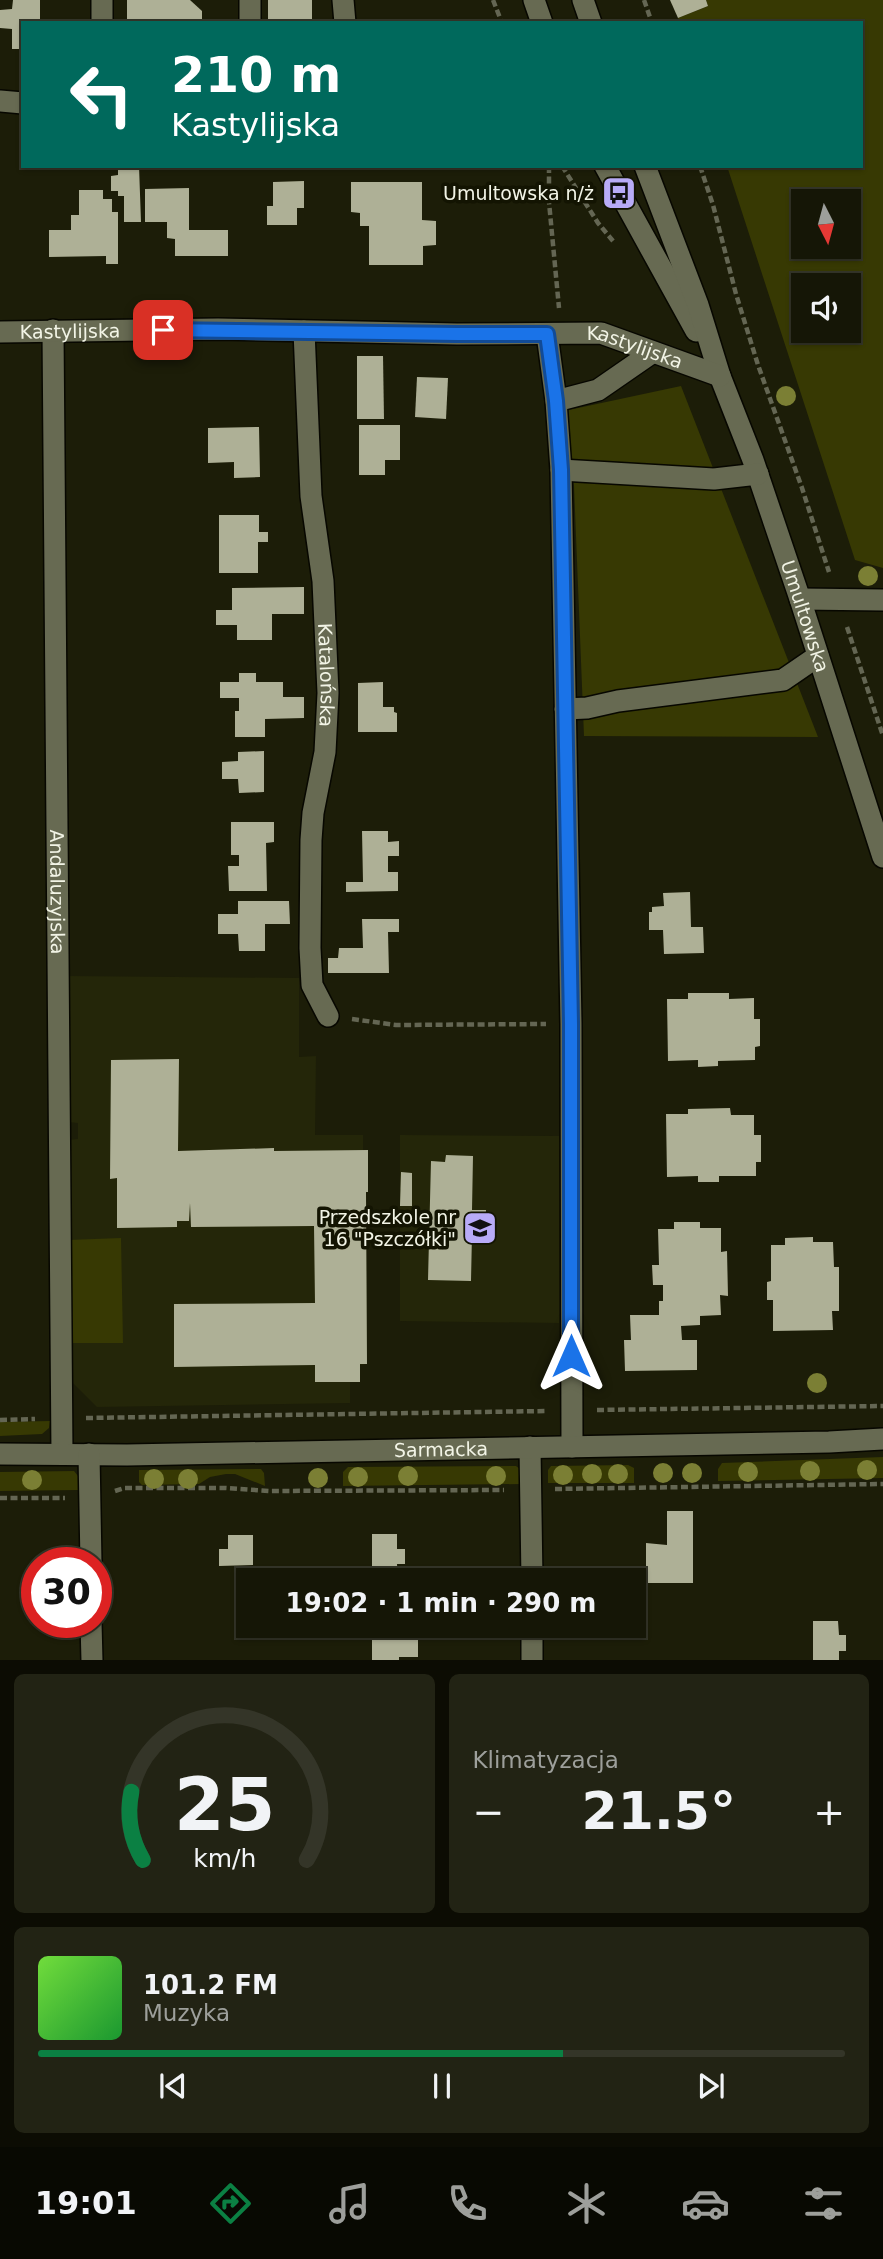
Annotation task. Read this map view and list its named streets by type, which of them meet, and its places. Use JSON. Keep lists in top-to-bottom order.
{
  "streets": {
    "street": [
      "Kastylijska",
      "Umultowska",
      "Katalońska",
      "Andaluzyjska",
      "Sarmacka"
    ]
  },
  "crossings": [
    ["Kastylijska", "Umultowska"],
    ["Kastylijska", "Katalońska"],
    ["Kastylijska", "Andaluzyjska"],
    ["Andaluzyjska", "Sarmacka"]
  ],
  "places": {
    "bus stop": ["Umultowska n/ż"],
    "school or university": ["Przedszkole nr 16 \"Pszczółki\""]
  },
  "north": "bottom",
  "page": {
    "turn": ["210 m", "Kastylijska"],
    "limit": "30",
    "trip": "19:02 · 1 min · 290 m",
    "tile": "Klimatyzacja",
    "heat": ["−", "21.5°", "+"],
    "song": ["101.2 FM", "Muzyka"],
    "tabs": "19:01",
    "gauge": ["25", "km/h"]
  }
}
